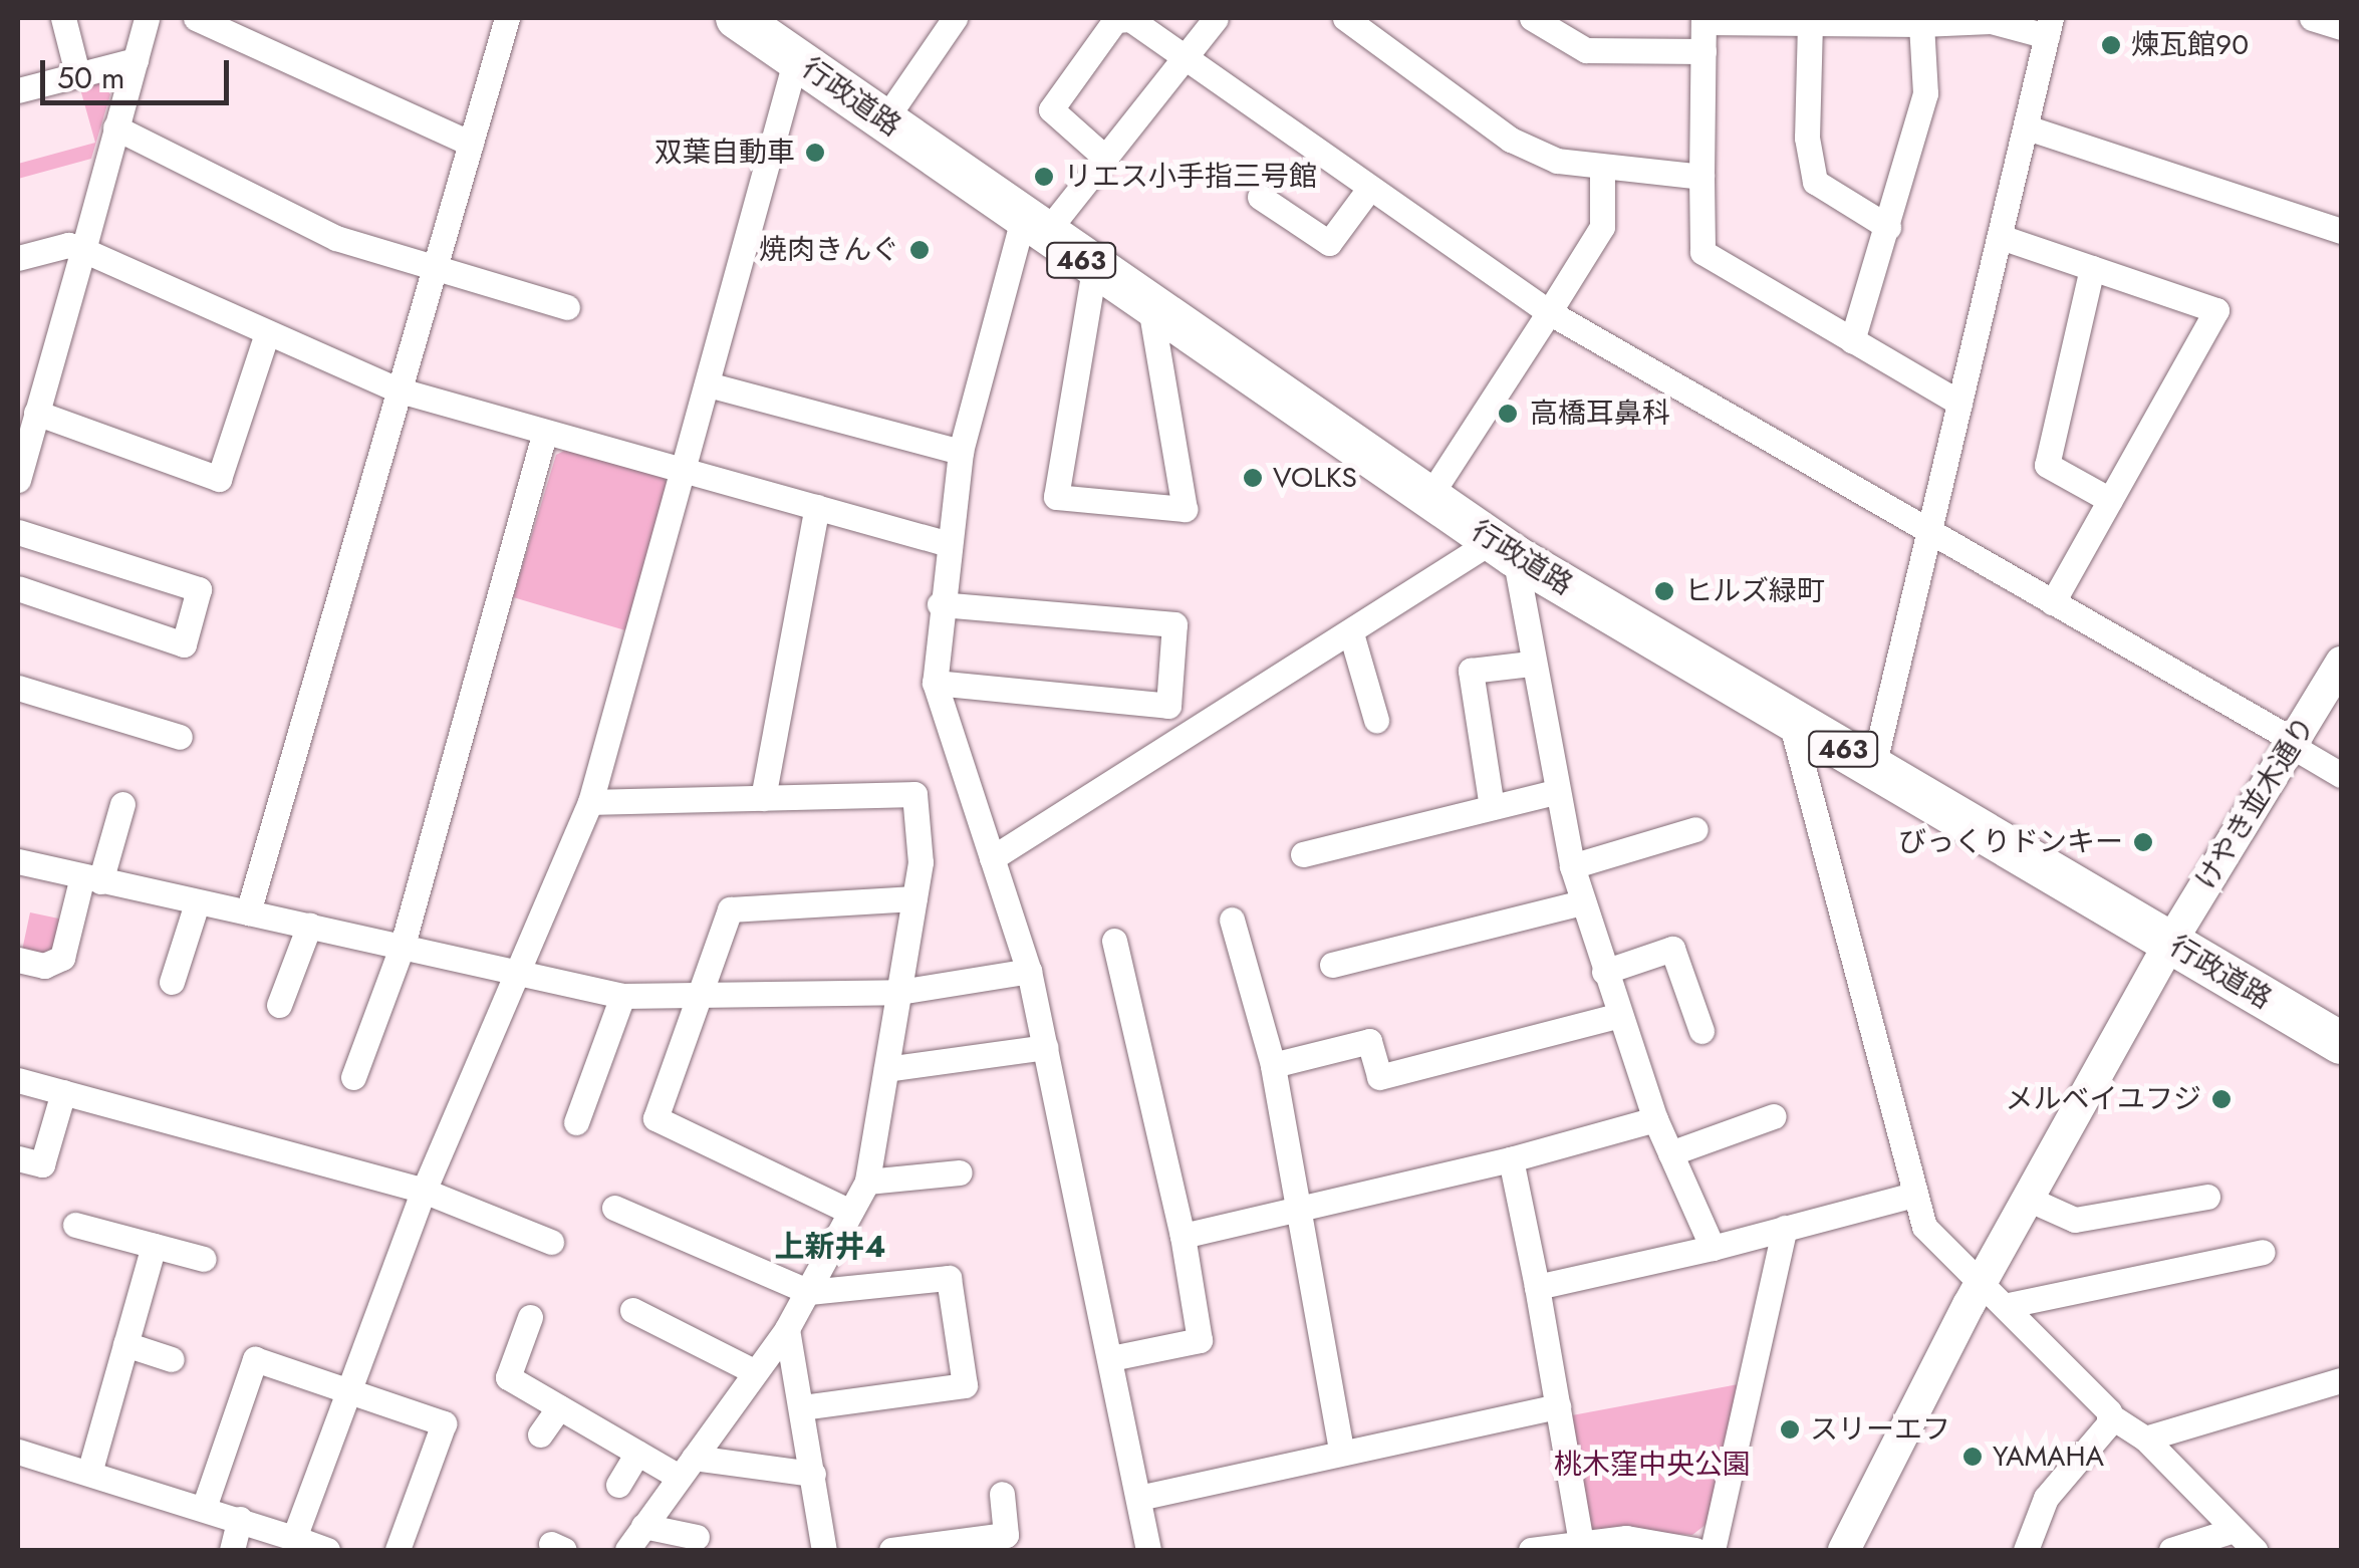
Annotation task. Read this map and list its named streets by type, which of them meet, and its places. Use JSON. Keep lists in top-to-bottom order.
{
  "streets": {
    "highway": ["行政道路", "463"],
    "street": ["けやき並木通り"]
  },
  "crossings": [
    ["行政道路", "けやき並木通り"]
  ],
  "districts": ["上新井4"],
  "parks": ["桃木窪中央公園"],
  "places": [
    "煉瓦館90",
    "双葉自動車",
    "リエス小手指三号館",
    "焼肉きんぐ",
    "高橋耳鼻科",
    "VOLKS",
    "ヒルズ緑町",
    "びっくりドンキー",
    "メルベイユフジ",
    "スリーエフ",
    "YAMAHA"
  ],
  "scale_bar": "50 m"
}
